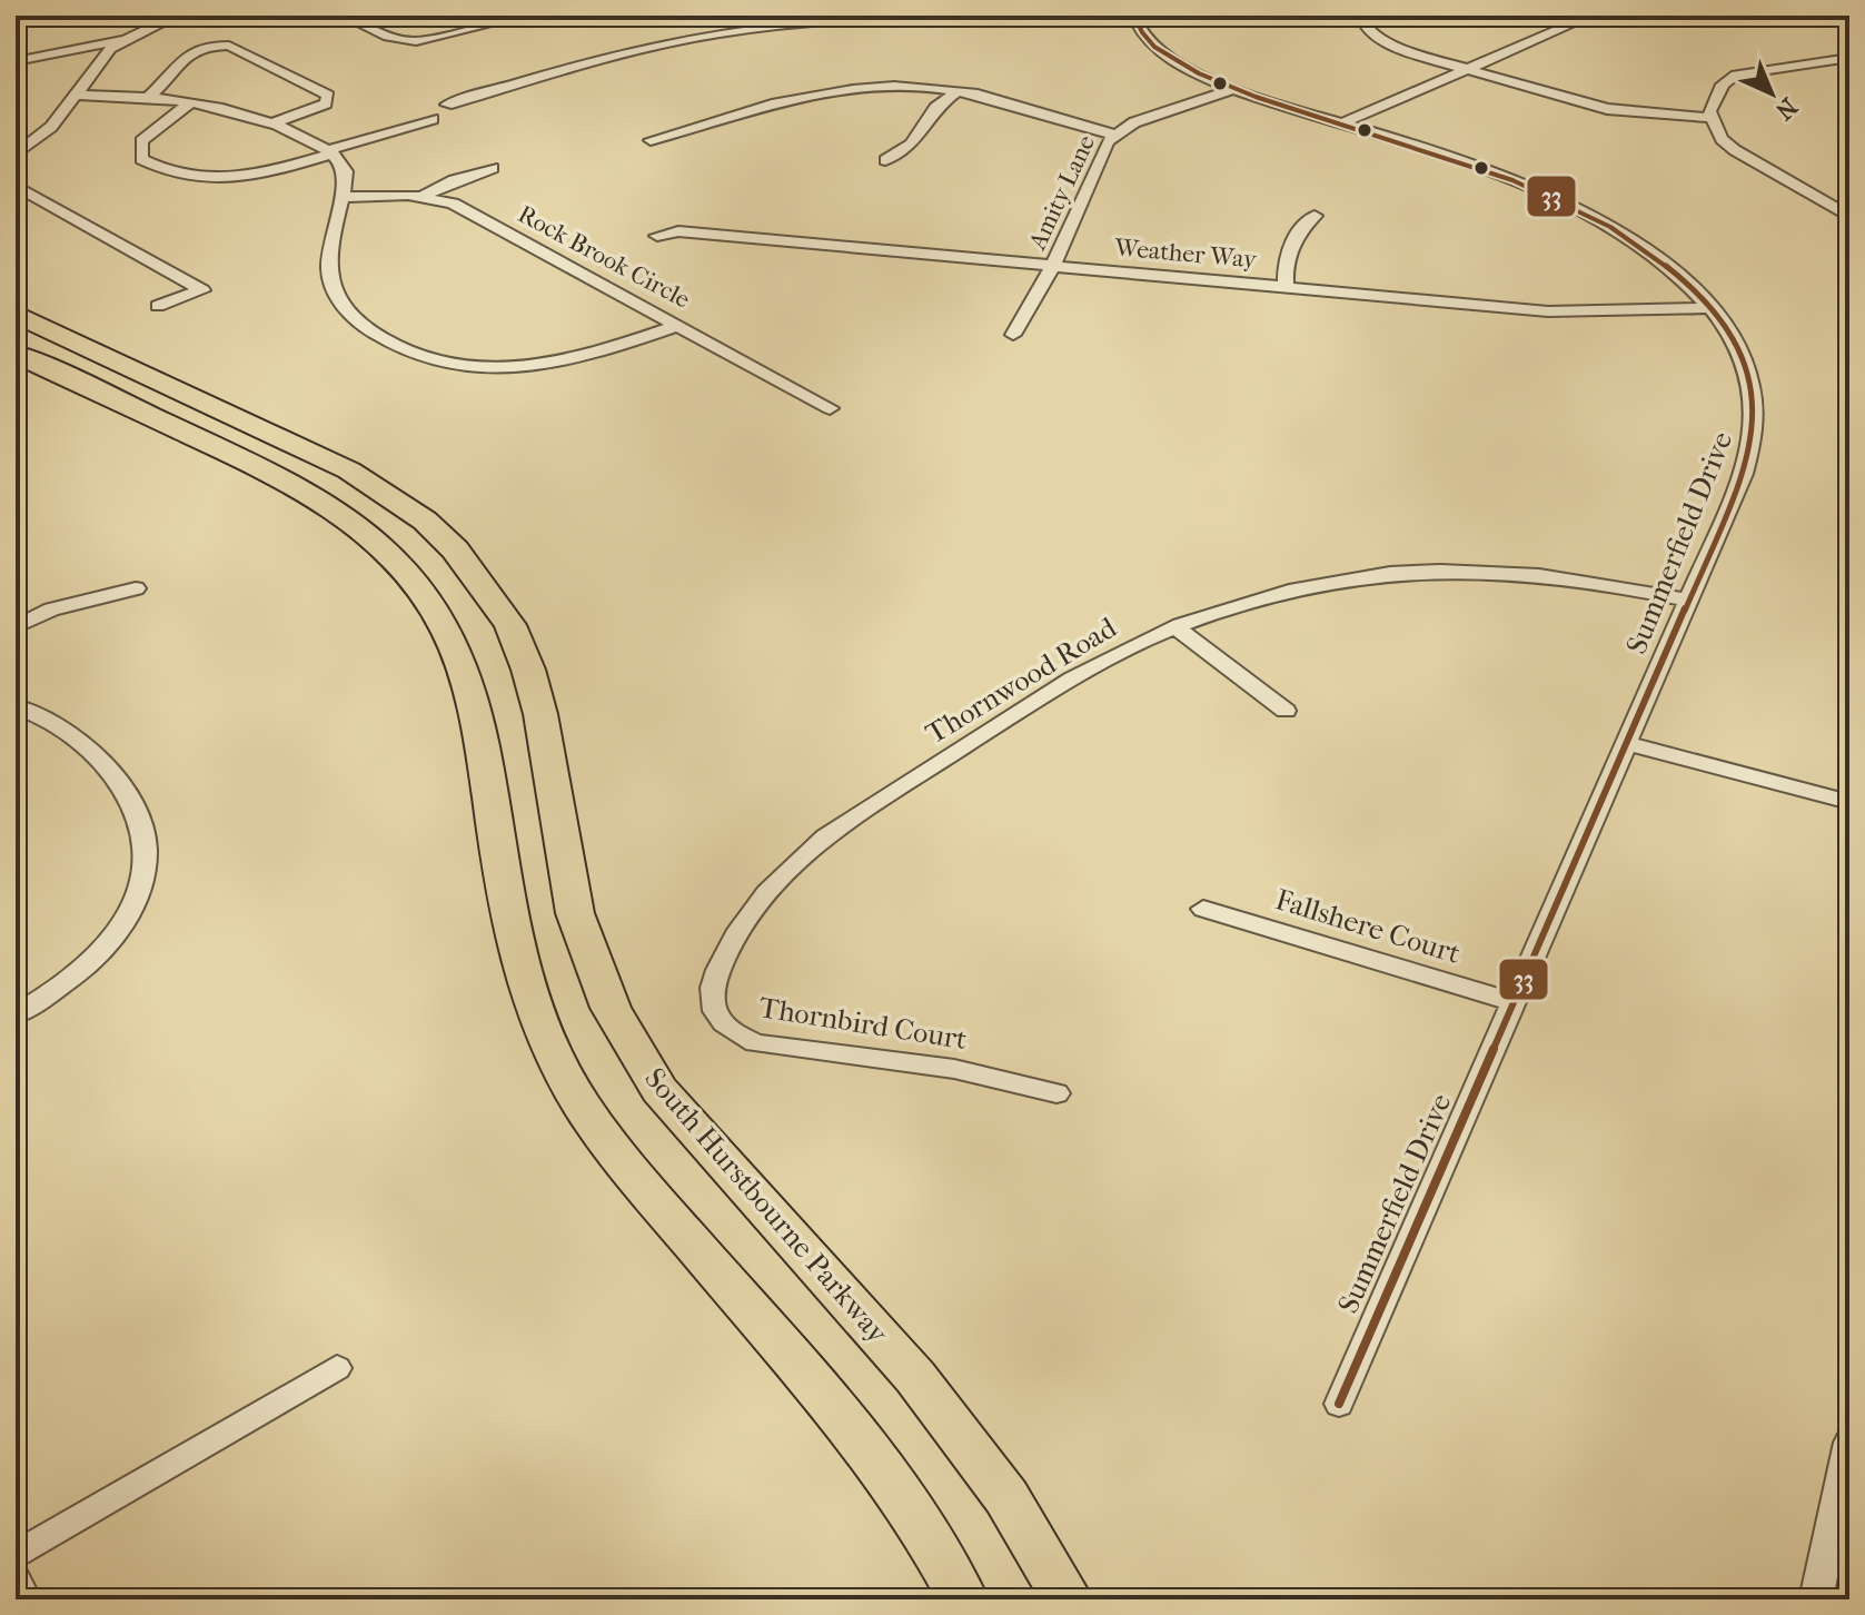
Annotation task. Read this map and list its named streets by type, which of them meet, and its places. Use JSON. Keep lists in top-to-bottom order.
{
  "streets": {
    "main road": ["South Hurstbourne Parkway"],
    "street": [
      "Amity Lane",
      "Weather Way",
      "Rock Brook Circle",
      "Summerfield Drive",
      "Thornwood Road",
      "Fallshere Court",
      "Thornbird Court"
    ]
  },
  "crossings": [
    ["Amity Lane", "Weather Way"],
    ["Amity Lane", "Summerfield Drive"],
    ["Weather Way", "Summerfield Drive"],
    ["Summerfield Drive", "Thornwood Road"],
    ["Summerfield Drive", "Fallshere Court"],
    ["Thornwood Road", "Thornbird Court"]
  ],
  "lines": ["transit line 33"],
  "north": "bottom right"
}
